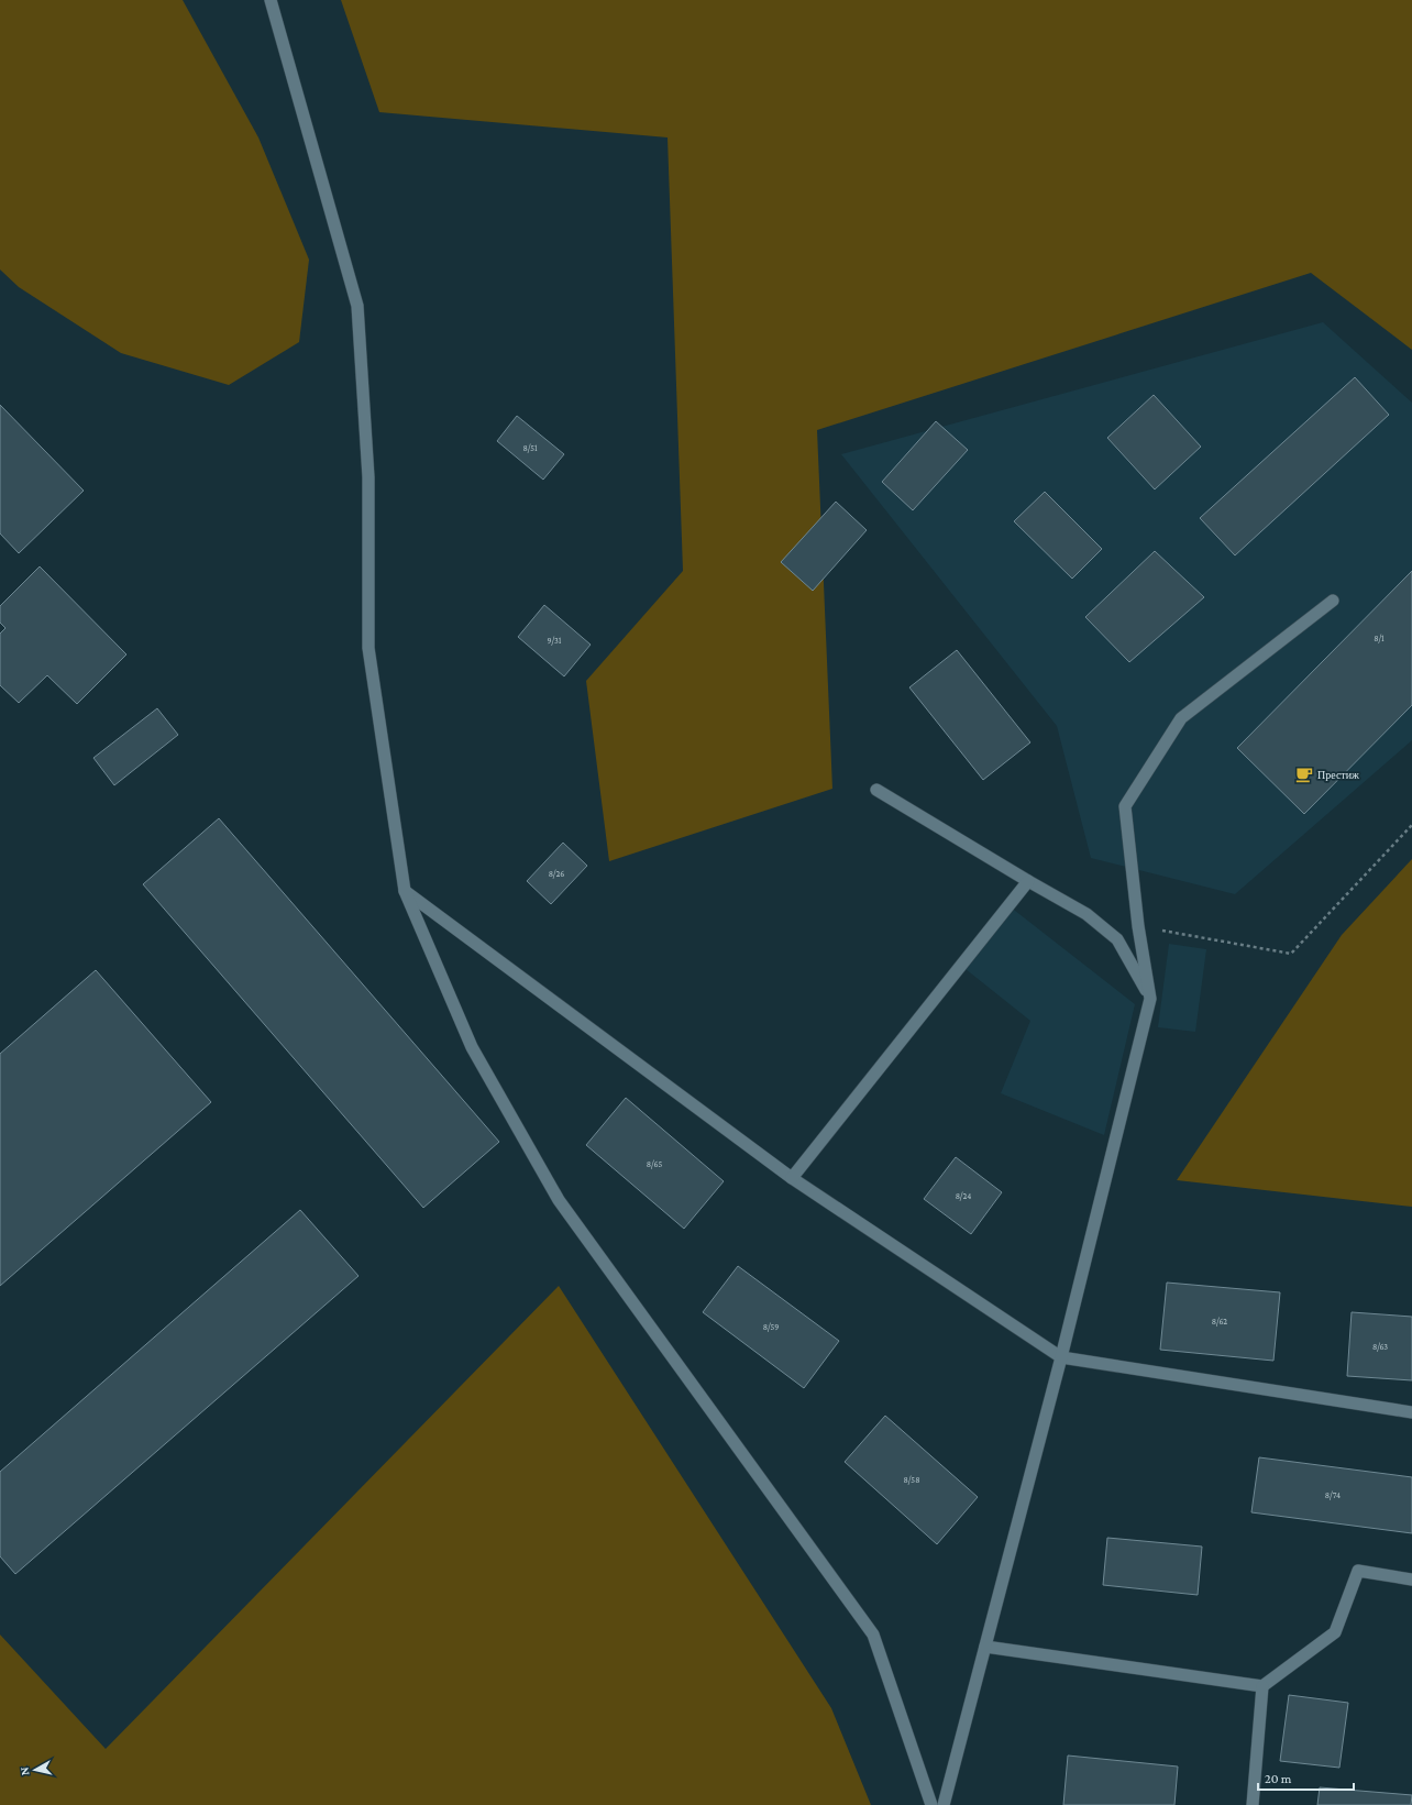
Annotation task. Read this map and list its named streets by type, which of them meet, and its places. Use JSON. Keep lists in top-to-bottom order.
{
  "places": {
    "cafe": ["Престиж"]
  },
  "house_numbers": [
    "8/51",
    "8/1",
    "9/31",
    "8/26",
    "8/65",
    "8/24",
    "8/62",
    "8/59",
    "8/63",
    "8/58",
    "8/74"
  ],
  "scale_bar": "20 m",
  "north": "left"
}
